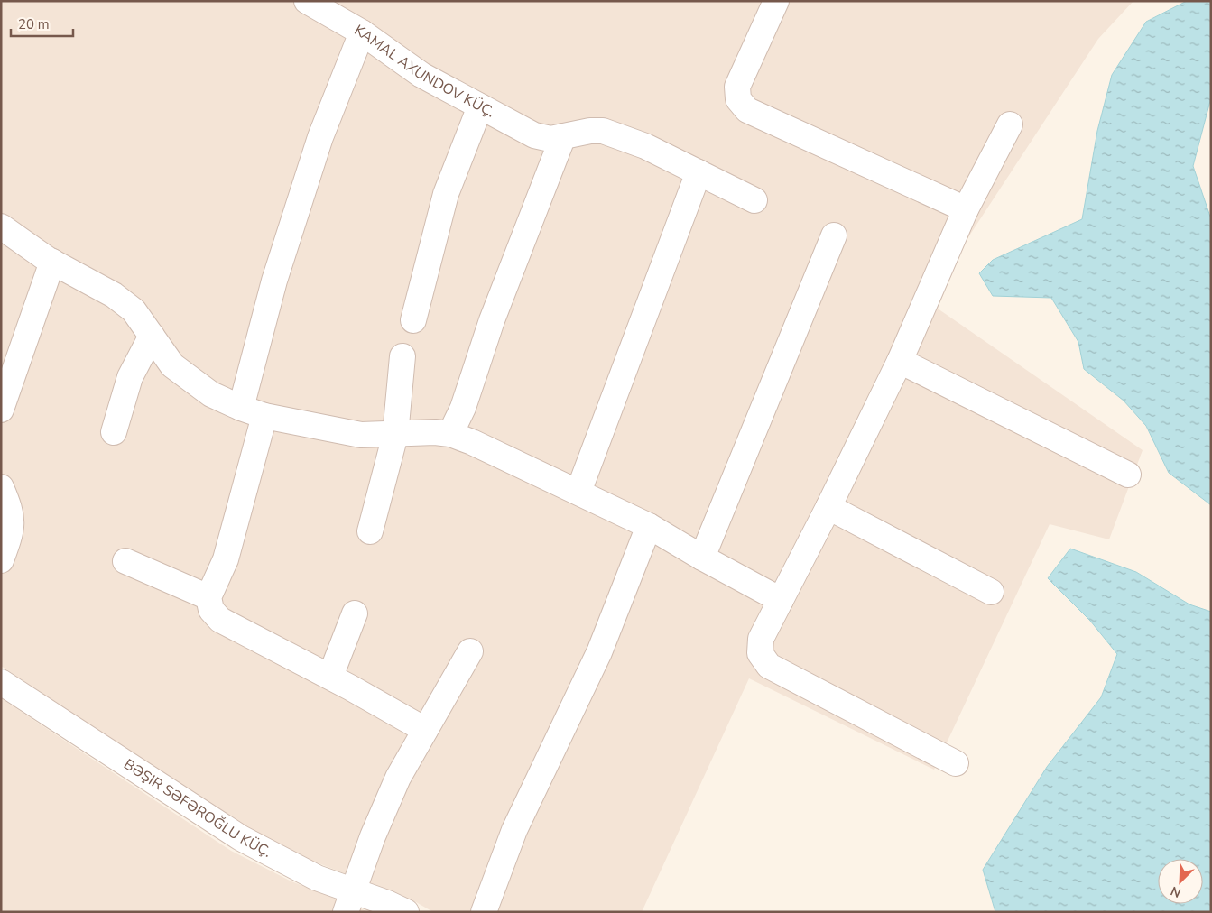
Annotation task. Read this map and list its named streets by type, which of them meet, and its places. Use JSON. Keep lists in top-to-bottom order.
{
  "streets": {
    "street": ["KAMAL AXUNDOV KÜÇ.", "BƏŞIR SƏFƏROĞLU KÜÇ."]
  },
  "scale_bar": "20 m",
  "north": "bottom left"
}
